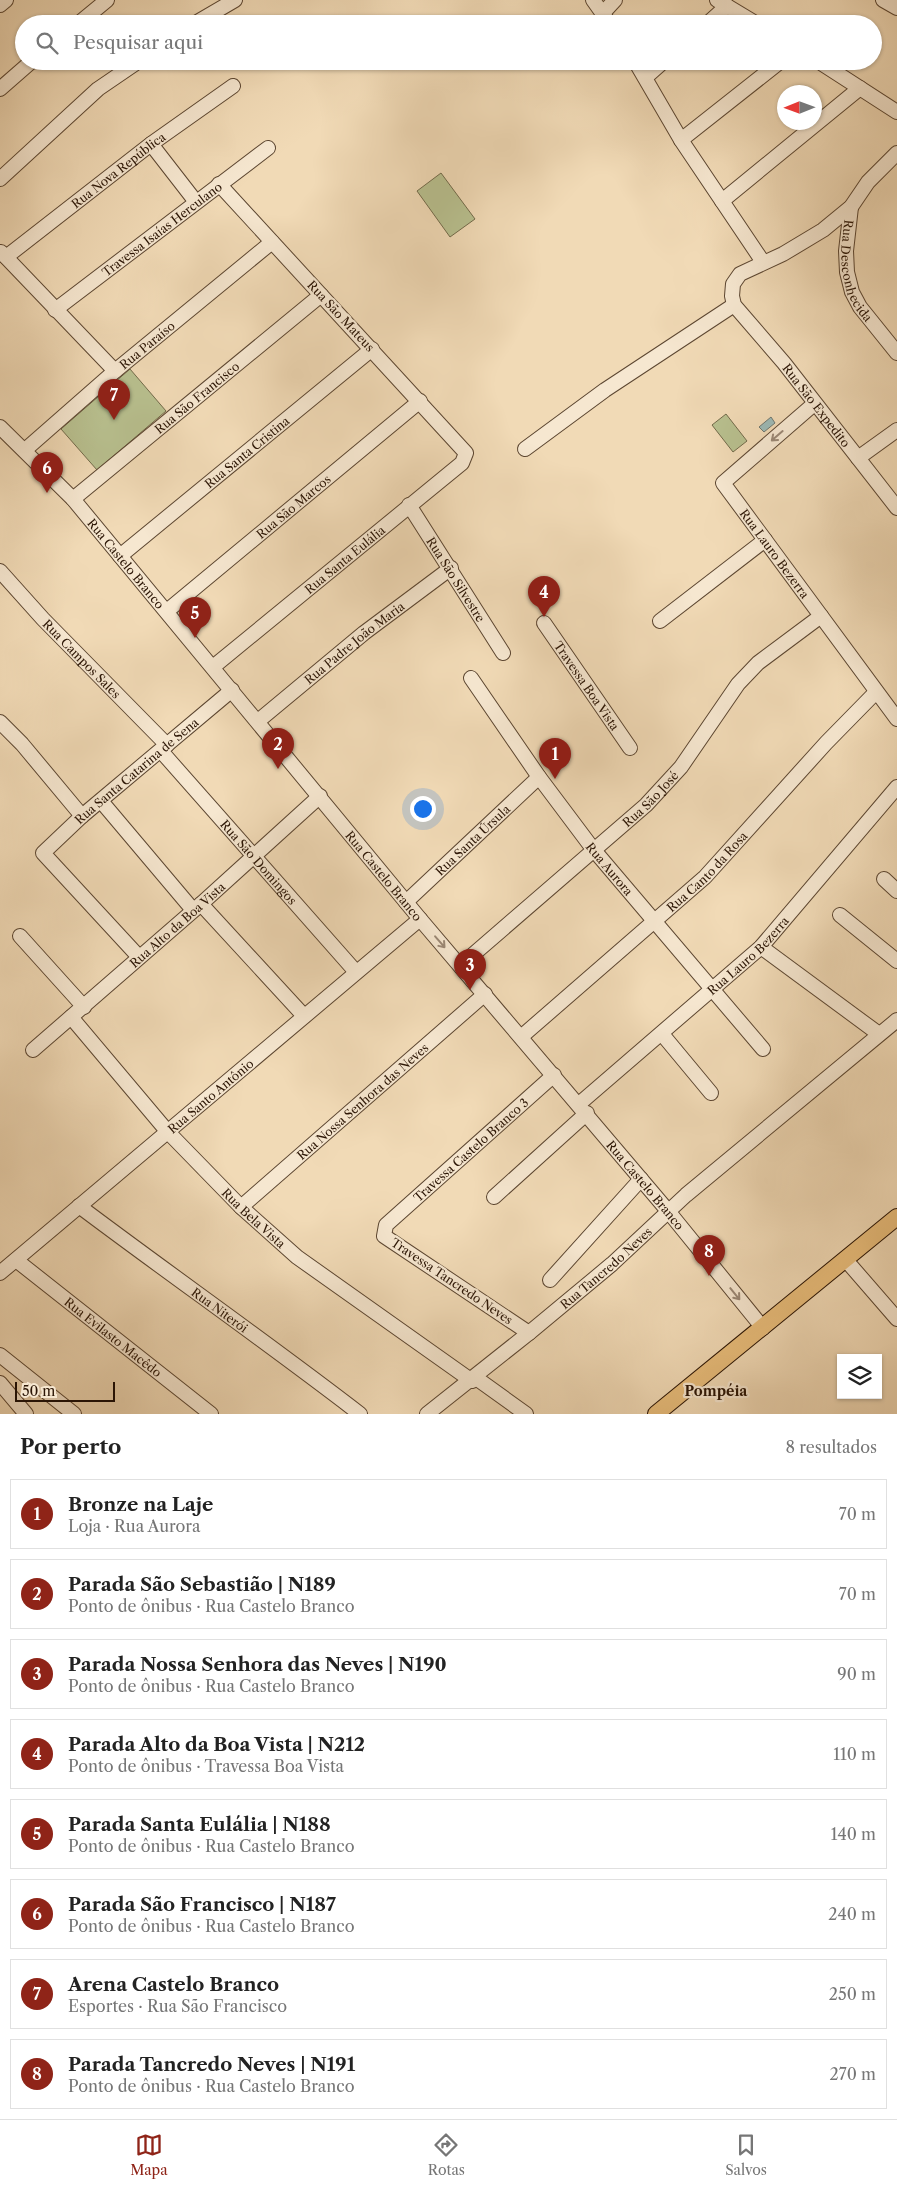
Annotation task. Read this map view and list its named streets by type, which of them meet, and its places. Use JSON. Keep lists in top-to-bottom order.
{
  "streets": {
    "street": [
      "Rua Nova República",
      "Travessa Isaías Herculano",
      "Rua Desconhecida",
      "Rua São Mateus",
      "Rua Paraíso",
      "Rua São Francisco",
      "Rua São Expedito",
      "Rua Santa Cristina",
      "Rua São Marcos",
      "Rua Lauro Bezerra",
      "Rua Santa Eulália",
      "Rua Castelo Branco",
      "Rua São Silvestre",
      "Rua Padre João Maria",
      "Rua Campos Sales",
      "Travessa Boa Vista",
      "Rua Santa Catarina de Sena",
      "Rua São José",
      "Rua Santa Úrsula",
      "Rua São Domingos",
      "Rua Aurora",
      "Rua Canto da Rosa",
      "Rua Alto da Boa Vista",
      "Rua Santo Antônio",
      "Rua Nossa Senhora das Neves",
      "Travessa Castelo Branco 3",
      "Rua Bela Vista",
      "Rua Tancredo Neves",
      "Travessa Tancredo Neves",
      "Rua Niterói",
      "Rua Evilasto Macêdo"
    ]
  },
  "crossings": [
    ["Travessa Isaías Herculano", "Rua São Mateus"],
    ["Rua São Mateus", "Rua Paraíso"],
    ["Rua São Mateus", "Rua São Francisco"],
    ["Rua São Mateus", "Rua Santa Cristina"],
    ["Rua São Mateus", "Rua São Marcos"],
    ["Rua São Mateus", "Rua Santa Eulália"],
    ["Rua Paraíso", "Rua Castelo Branco"],
    ["Rua São Francisco", "Rua Castelo Branco"],
    ["Rua São Expedito", "Rua Lauro Bezerra"],
    ["Rua Santa Cristina", "Rua Castelo Branco"],
    ["Rua São Marcos", "Rua Castelo Branco"],
    ["Rua Lauro Bezerra", "Rua Castelo Branco"],
    ["Rua Lauro Bezerra", "Rua São José"],
    ["Rua Lauro Bezerra", "Rua Aurora"],
    ["Rua Lauro Bezerra", "Rua Canto da Rosa"],
    ["Rua Santa Eulália", "Rua Castelo Branco"],
    ["Rua Santa Eulália", "Rua São Silvestre"],
    ["Rua Castelo Branco", "Rua Padre João Maria"],
    ["Rua Castelo Branco", "Rua Santa Catarina de Sena"],
    ["Rua Castelo Branco", "Rua São José"],
    ["Rua Castelo Branco", "Rua Santa Úrsula"],
    ["Rua Castelo Branco", "Rua Canto da Rosa"],
    ["Rua Castelo Branco", "Rua Alto da Boa Vista"],
    ["Rua Castelo Branco", "Rua Santo Antônio"],
    ["Rua Castelo Branco", "Rua Nossa Senhora das Neves"],
    ["Rua Castelo Branco", "Travessa Castelo Branco 3"],
    ["Rua Castelo Branco", "Rua Tancredo Neves"],
    ["Rua São Silvestre", "Rua Padre João Maria"],
    ["Rua Campos Sales", "Rua Santa Catarina de Sena"],
    ["Rua Campos Sales", "Rua São Domingos"],
    ["Rua Santa Catarina de Sena", "Rua São Domingos"],
    ["Rua Santa Catarina de Sena", "Rua Alto da Boa Vista"],
    ["Rua São José", "Rua Aurora"],
    ["Rua Santa Úrsula", "Rua Aurora"],
    ["Rua São Domingos", "Rua Alto da Boa Vista"],
    ["Rua São Domingos", "Rua Santo Antônio"],
    ["Rua Aurora", "Rua Canto da Rosa"],
    ["Rua Alto da Boa Vista", "Rua Bela Vista"],
    ["Rua Santo Antônio", "Rua Bela Vista"],
    ["Rua Santo Antônio", "Rua Niterói"],
    ["Rua Santo Antônio", "Rua Evilasto Macêdo"],
    ["Rua Nossa Senhora das Neves", "Rua Bela Vista"],
    ["Travessa Castelo Branco 3", "Travessa Tancredo Neves"],
    ["Rua Bela Vista", "Rua Tancredo Neves"],
    ["Rua Tancredo Neves", "Travessa Tancredo Neves"]
  ],
  "districts": ["Pompéia"],
  "scale_bar": "50 m",
  "north": "left",
  "page": {
    "search": "Pesquisar aqui",
    "pins": [
      "7",
      "6",
      "4",
      "5",
      "2",
      "1",
      "3",
      "8"
    ],
    "scale": "50 m",
    "heading": ["Por perto", "8 resultados"],
    "list": [
      {
        "mark": "1",
        "name": "Bronze na Laje",
        "note": "Loja · Rua Aurora",
        "value": "70 m"
      },
      {
        "mark": "2",
        "name": "Parada São Sebastião | N189",
        "note": "Ponto de ônibus · Rua Castelo Branco",
        "value": "70 m"
      },
      {
        "mark": "3",
        "name": "Parada Nossa Senhora das Neves | N190",
        "note": "Ponto de ônibus · Rua Castelo Branco",
        "value": "90 m"
      },
      {
        "mark": "4",
        "name": "Parada Alto da Boa Vista | N212",
        "note": "Ponto de ônibus · Travessa Boa Vista",
        "value": "110 m"
      },
      {
        "mark": "5",
        "name": "Parada Santa Eulália | N188",
        "note": "Ponto de ônibus · Rua Castelo Branco",
        "value": "140 m"
      },
      {
        "mark": "6",
        "name": "Parada São Francisco | N187",
        "note": "Ponto de ônibus · Rua Castelo Branco",
        "value": "240 m"
      },
      {
        "mark": "7",
        "name": "Arena Castelo Branco",
        "note": "Esportes · Rua São Francisco",
        "value": "250 m"
      },
      {
        "mark": "8",
        "name": "Parada Tancredo Neves | N191",
        "note": "Ponto de ônibus · Rua Castelo Branco",
        "value": "270 m"
      }
    ],
    "nav": ["Mapa", "Rotas", "Salvos"]
  }
}
